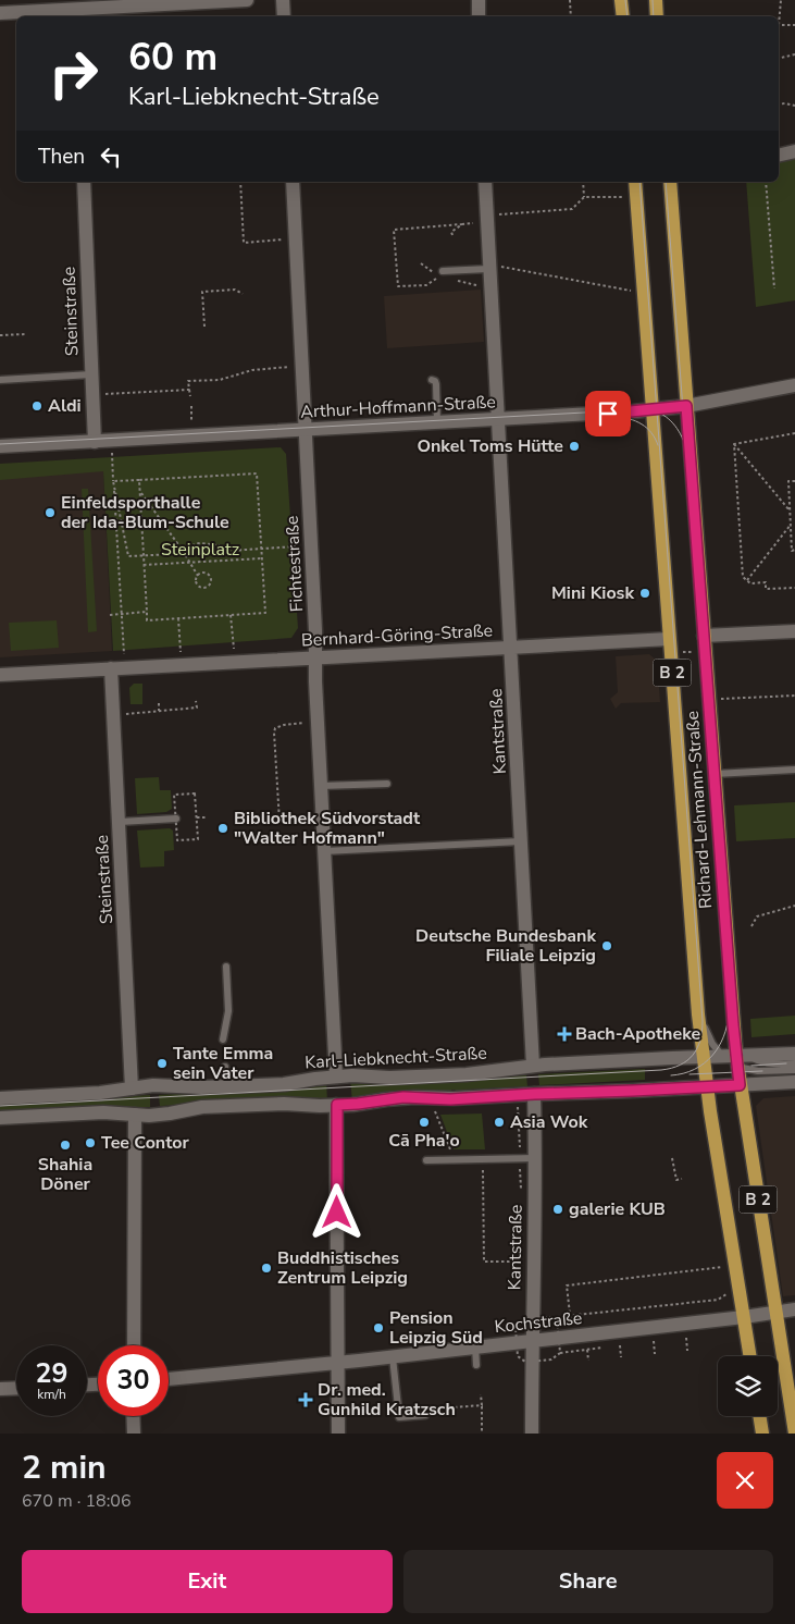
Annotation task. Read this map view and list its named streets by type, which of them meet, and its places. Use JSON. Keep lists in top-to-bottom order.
{
  "streets": {
    "main road": ["B 2", "Richard-Lehmann-Straße"],
    "street": [
      "Steinstraße",
      "Arthur-Hoffmann-Straße",
      "Fichtestraße",
      "Bernhard-Göring-Straße",
      "Kantstraße",
      "Karl-Liebknecht-Straße",
      "Kochstraße"
    ]
  },
  "crossings": [
    ["Steinstraße", "Arthur-Hoffmann-Straße"],
    ["Steinstraße", "Bernhard-Göring-Straße"],
    ["Steinstraße", "Karl-Liebknecht-Straße"],
    ["Arthur-Hoffmann-Straße", "Fichtestraße"],
    ["Arthur-Hoffmann-Straße", "Kantstraße"],
    ["Arthur-Hoffmann-Straße", "Richard-Lehmann-Straße"],
    ["Fichtestraße", "Bernhard-Göring-Straße"],
    ["Fichtestraße", "Karl-Liebknecht-Straße"],
    ["Bernhard-Göring-Straße", "Kantstraße"],
    ["Bernhard-Göring-Straße", "Richard-Lehmann-Straße"],
    ["Kantstraße", "Karl-Liebknecht-Straße"],
    ["Kantstraße", "Kochstraße"],
    ["Richard-Lehmann-Straße", "Karl-Liebknecht-Straße"],
    ["Richard-Lehmann-Straße", "Kochstraße"]
  ],
  "parks": ["Steinplatz"],
  "places": {
    "other": [
      "Aldi",
      "Onkel Toms Hütte",
      "Einfeldsporthalle der Ida-Blum-Schule",
      "Mini Kiosk",
      "Bibliothek Südvorstadt \"Walter Hofmann\"",
      "Deutsche Bundesbank Filiale Leipzig",
      "Tante Emma sein Vater",
      "Cā Pha'o",
      "Asia Wok",
      "Tee Contor",
      "Shahia Döner",
      "galerie KUB",
      "Buddhistisches Zentrum Leipzig",
      "Pension Leipzig Süd"
    ],
    "health": ["Bach-Apotheke", "Dr. med. Gunhild Kratzsch"]
  },
  "page": {
    "turn": ["60 m", "Karl-Liebknecht-Straße"],
    "then": "Then",
    "speed": "29 km/h",
    "limit": "30",
    "heading": ["2 min", "670 m · 18:06"],
    "buttons": ["Exit", "Share"]
  }
}
